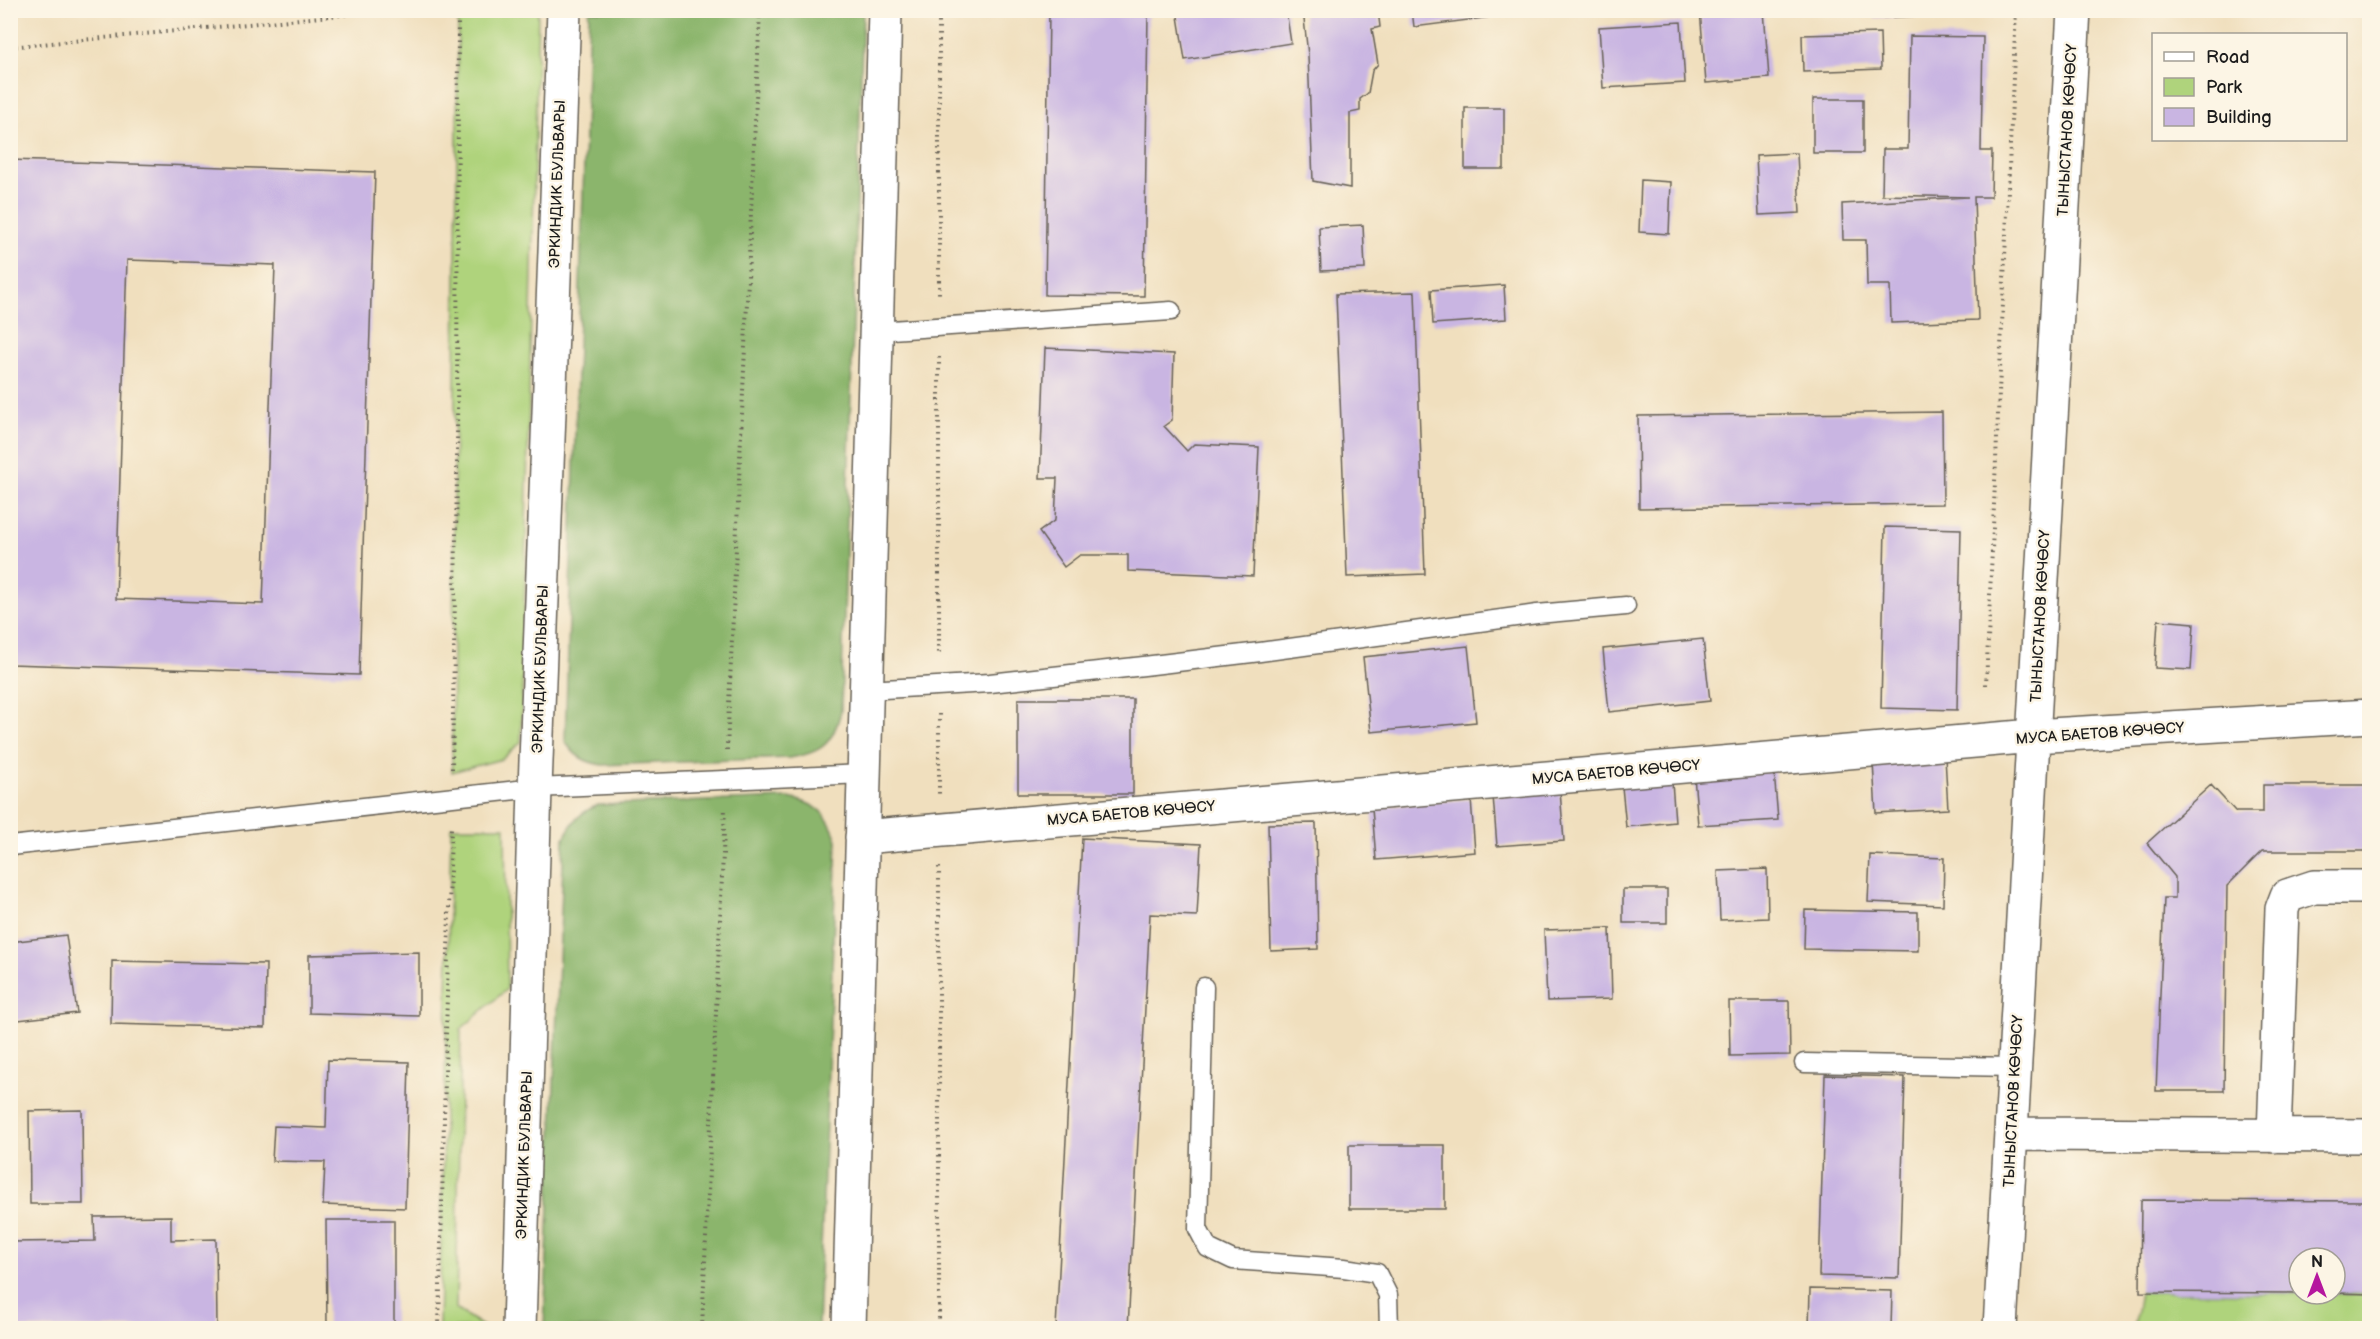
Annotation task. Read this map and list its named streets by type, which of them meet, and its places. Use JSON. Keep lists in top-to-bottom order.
{
  "streets": {
    "street": ["ТЫНЫСТАНОВ КӨЧӨСҮ", "ЭРКИНДИК БУЛЬВАРЫ", "МУСА БАЕТОВ КӨЧӨСҮ"]
  },
  "crossings": [
    ["ТЫНЫСТАНОВ КӨЧӨСҮ", "МУСА БАЕТОВ КӨЧӨСҮ"]
  ],
  "legend": ["Road", "Park", "Building"],
  "north": "top"
}
